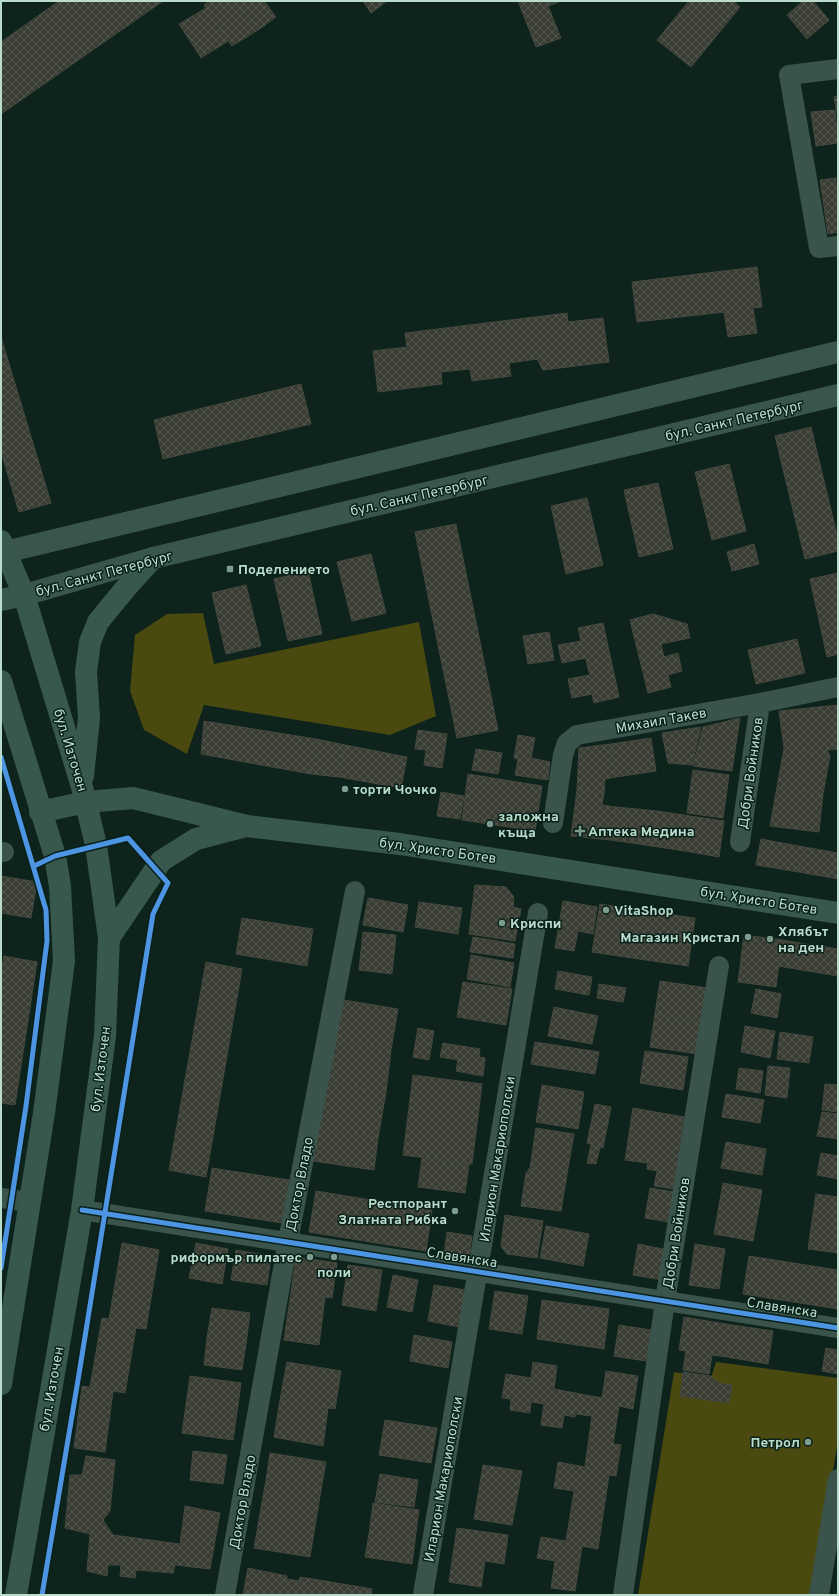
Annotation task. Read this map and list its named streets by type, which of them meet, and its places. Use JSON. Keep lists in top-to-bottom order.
{
  "streets": {
    "main road": ["бул. Санкт Петербург", "бул. Източен", "бул. Христо Ботев"],
    "street": [
      "Михаил Такев",
      "Добри Войников",
      "Иларион Макариополски",
      "Доктор Владо",
      "Славянска"
    ]
  },
  "crossings": [
    ["бул. Санкт Петербург", "бул. Източен"],
    ["Михаил Такев", "Добри Войников"],
    ["бул. Източен", "бул. Христо Ботев"],
    ["бул. Източен", "Славянска"],
    ["Добри Войников", "Славянска"],
    ["Иларион Макариополски", "Славянска"],
    ["Доктор Владо", "Славянска"]
  ],
  "places": {
    "transit": ["Поделението"],
    "other": [
      "торти Чочко",
      "заложна къща",
      "VitaShop",
      "Криспи",
      "Магазин Кристал",
      "Хлябът на ден",
      "Рестпорант Златната Рибка",
      "риформър пилатес",
      "поли",
      "Петрол"
    ],
    "health": ["Аптека Медина"]
  }
}
